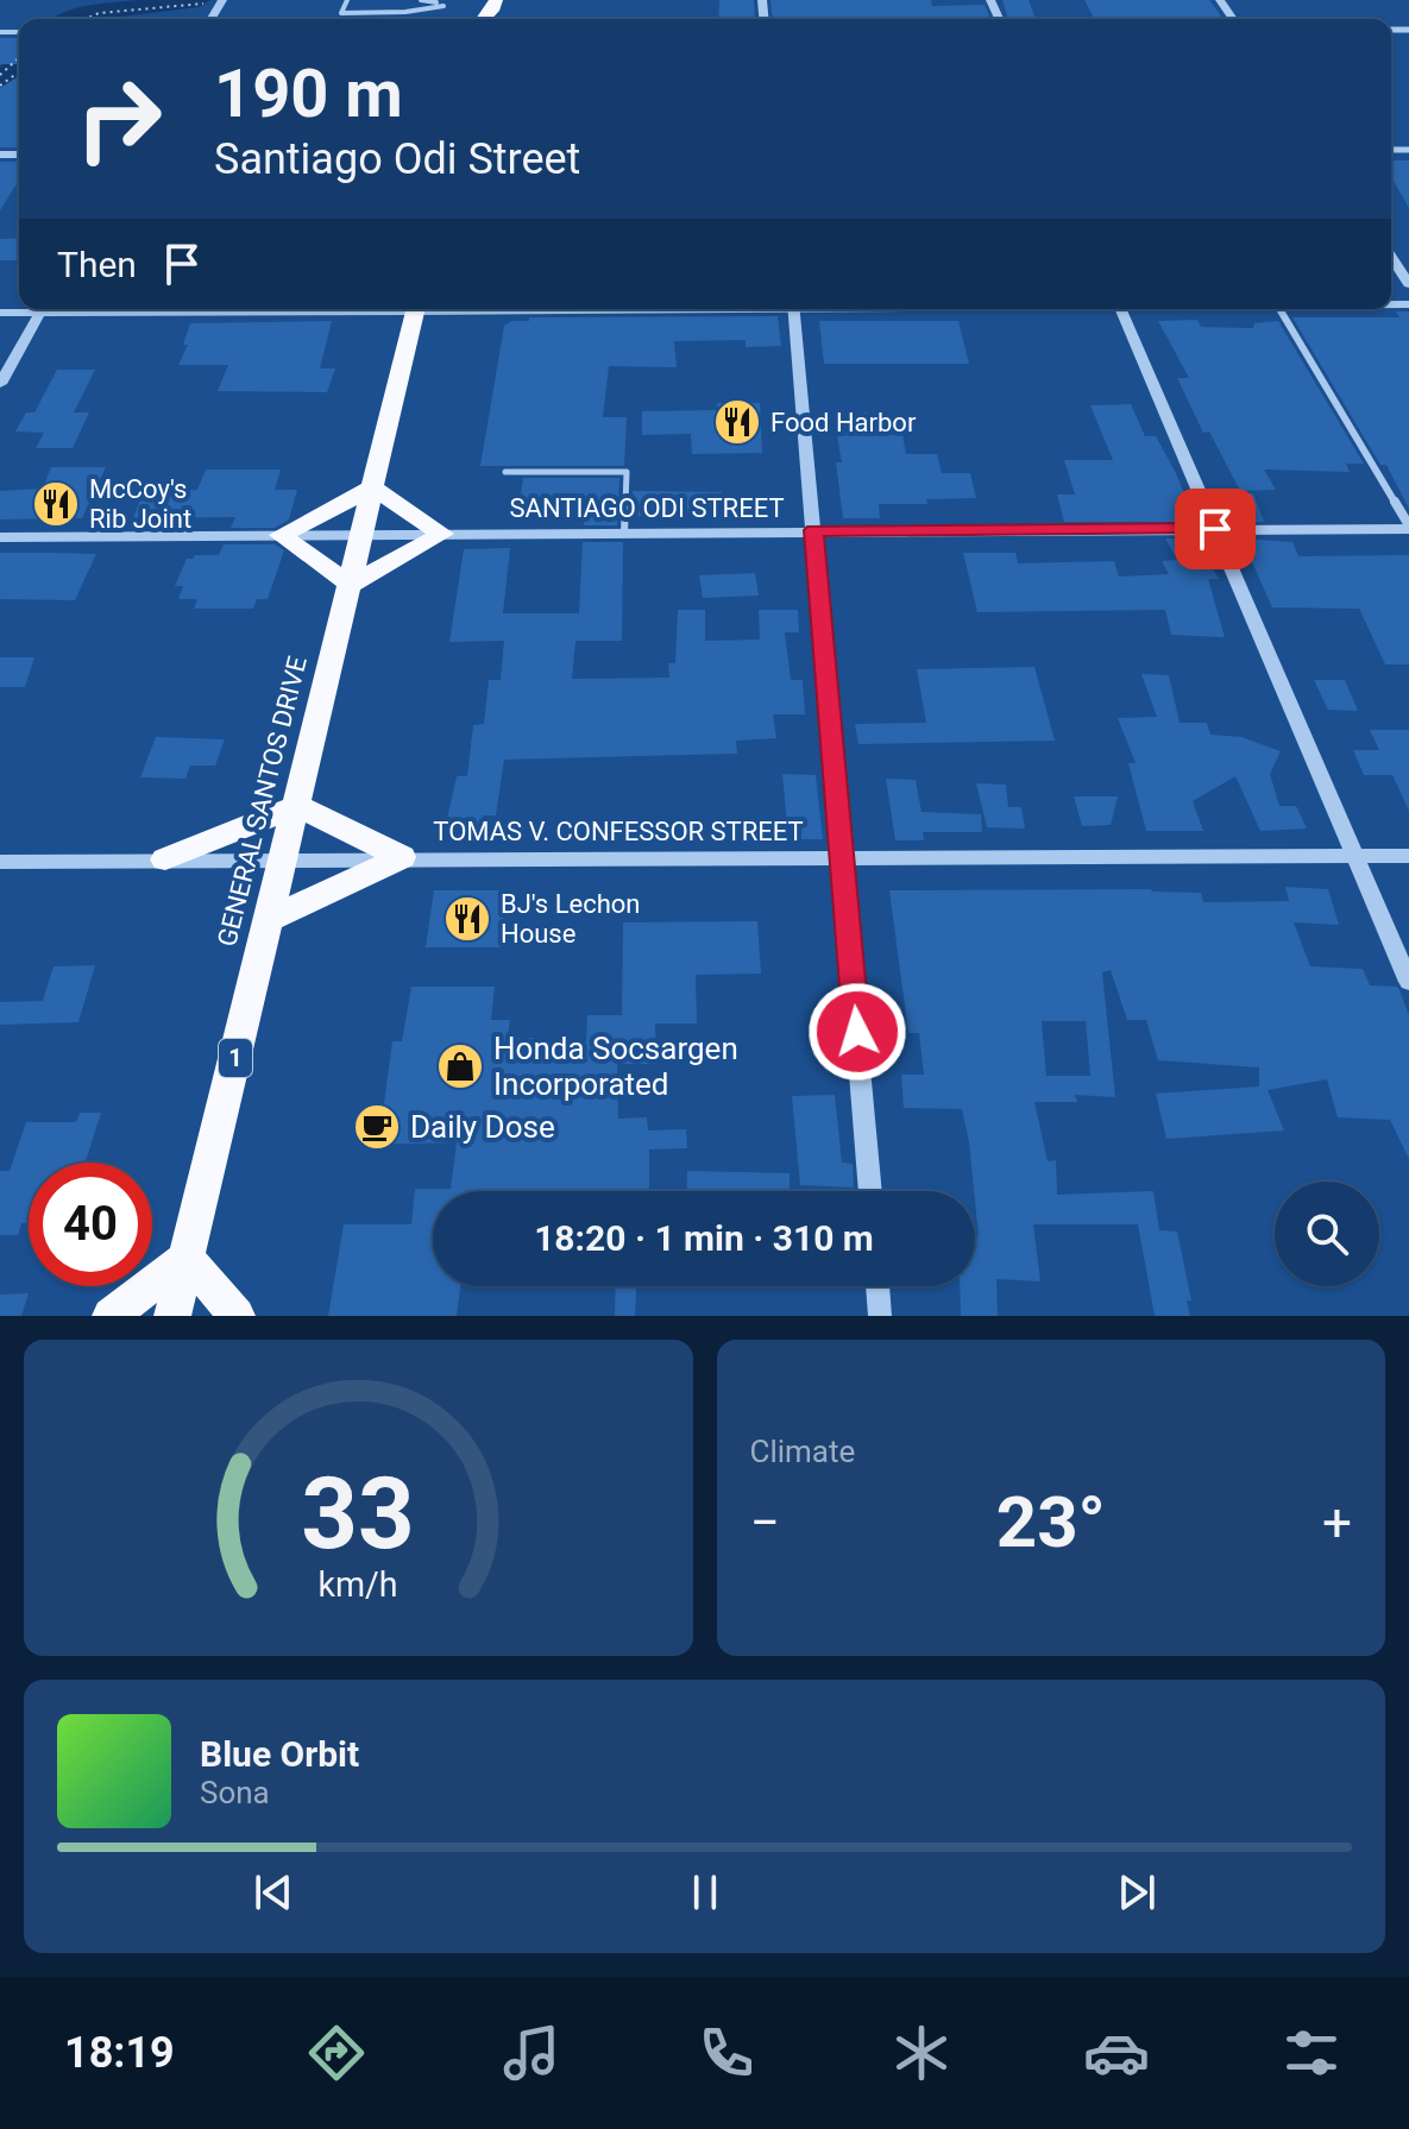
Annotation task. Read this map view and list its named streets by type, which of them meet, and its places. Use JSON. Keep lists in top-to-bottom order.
{
  "streets": {
    "highway": ["GENERAL SANTOS DRIVE", "1"],
    "street": ["SANTIAGO ODI STREET", "TOMAS V. CONFESSOR STREET"]
  },
  "crossings": [
    ["SANTIAGO ODI STREET", "GENERAL SANTOS DRIVE"],
    ["GENERAL SANTOS DRIVE", "TOMAS V. CONFESSOR STREET"]
  ],
  "places": {
    "restaurant": ["Food Harbor", "McCoy's Rib Joint", "BJ's Lechon House"],
    "shop": ["Honda Socsargen Incorporated"],
    "cafe": ["Daily Dose"]
  },
  "page": {
    "turn": ["190 m", "Santiago Odi Street"],
    "then": "Then",
    "limit": "40",
    "trip": "18:20 · 1 min · 310 m",
    "tile": "Climate",
    "heat": ["−", "23°", "+"],
    "song": ["Blue Orbit", "Sona"],
    "tabs": "18:19",
    "gauge": ["33", "km/h"]
  }
}
